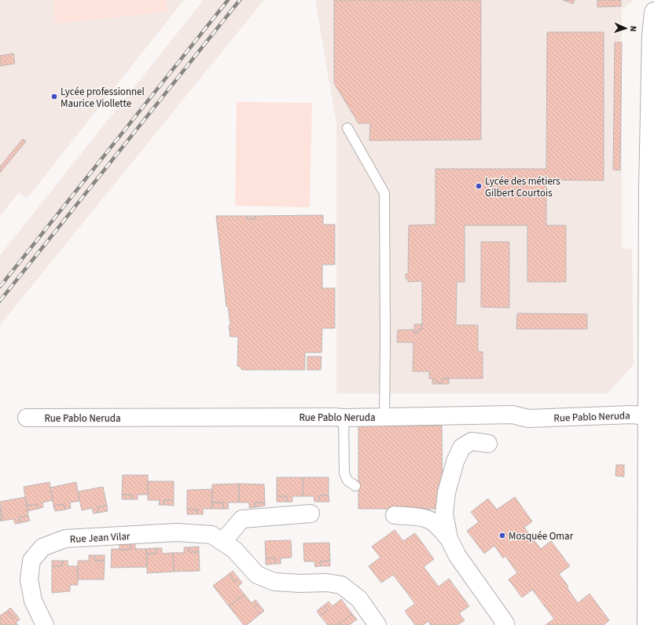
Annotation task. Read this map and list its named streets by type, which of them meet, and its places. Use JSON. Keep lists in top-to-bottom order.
{
  "streets": {
    "street": ["Rue Pablo Neruda", "Rue Jean Vilar"]
  },
  "places": ["Lycée professionnel Maurice Viollette", "Lycée des métiers Gilbert Courtois", "Mosquée Omar"],
  "north": "right"
}
